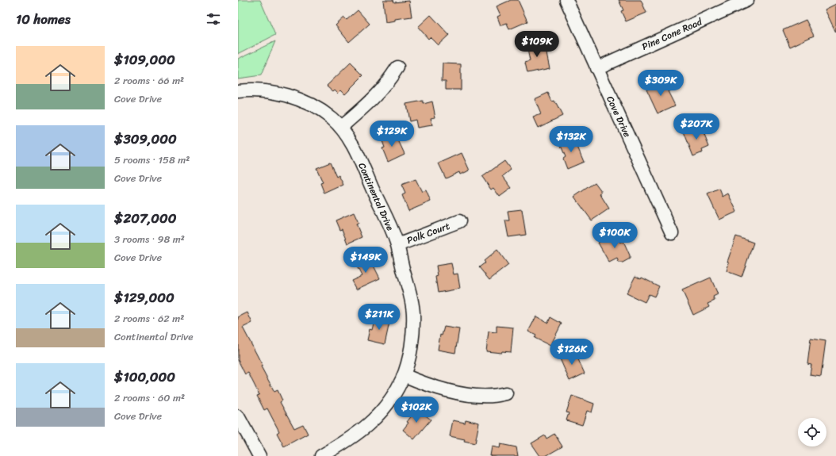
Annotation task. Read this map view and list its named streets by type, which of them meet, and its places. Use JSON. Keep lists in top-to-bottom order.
{
  "streets": {
    "street": [
      "Pine Cone Road",
      "Cove Drive",
      "Continental Drive",
      "Polk Court"
    ]
  },
  "crossings": [
    ["Pine Cone Road", "Cove Drive"],
    ["Continental Drive", "Polk Court"]
  ],
  "page": {
    "heading": "10 homes",
    "price": [
      "$109K",
      "$309K",
      "$207K",
      "$129K",
      "$132K",
      "$100K",
      "$149K",
      "$211K",
      "$126K",
      "$102K"
    ],
    "list": [
      {
        "name": "$109,000",
        "note": "2 rooms · 66 m² · Cove Drive"
      },
      {
        "name": "$309,000",
        "note": "5 rooms · 158 m² · Cove Drive"
      },
      {
        "name": "$207,000",
        "note": "3 rooms · 98 m² · Cove Drive"
      },
      {
        "name": "$129,000",
        "note": "2 rooms · 62 m² · Continental Drive"
      },
      {
        "name": "$100,000",
        "note": "2 rooms · 60 m² · Cove Drive"
      }
    ]
  }
}
